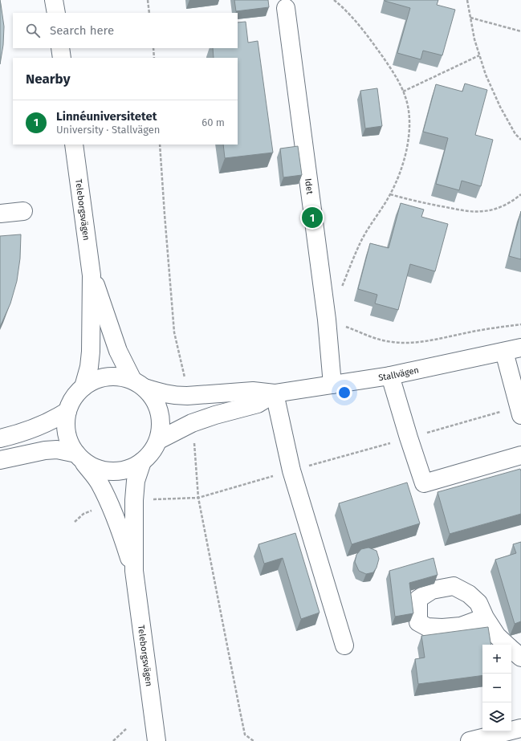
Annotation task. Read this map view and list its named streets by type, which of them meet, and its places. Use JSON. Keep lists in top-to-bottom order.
{
  "streets": {
    "main road": ["Idet", "Teleborgsvägen", "Stallvägen"]
  },
  "crossings": [
    ["Idet", "Stallvägen"],
    ["Teleborgsvägen", "Stallvägen"]
  ],
  "page": {
    "search": "Search here",
    "heading": "Nearby",
    "list": [
      {
        "mark": "1",
        "name": "Linnéuniversitetet",
        "note": "University · Stallvägen",
        "value": "60 m"
      }
    ],
    "pins": "1",
    "map_buttons": ["+", "−"]
  }
}
